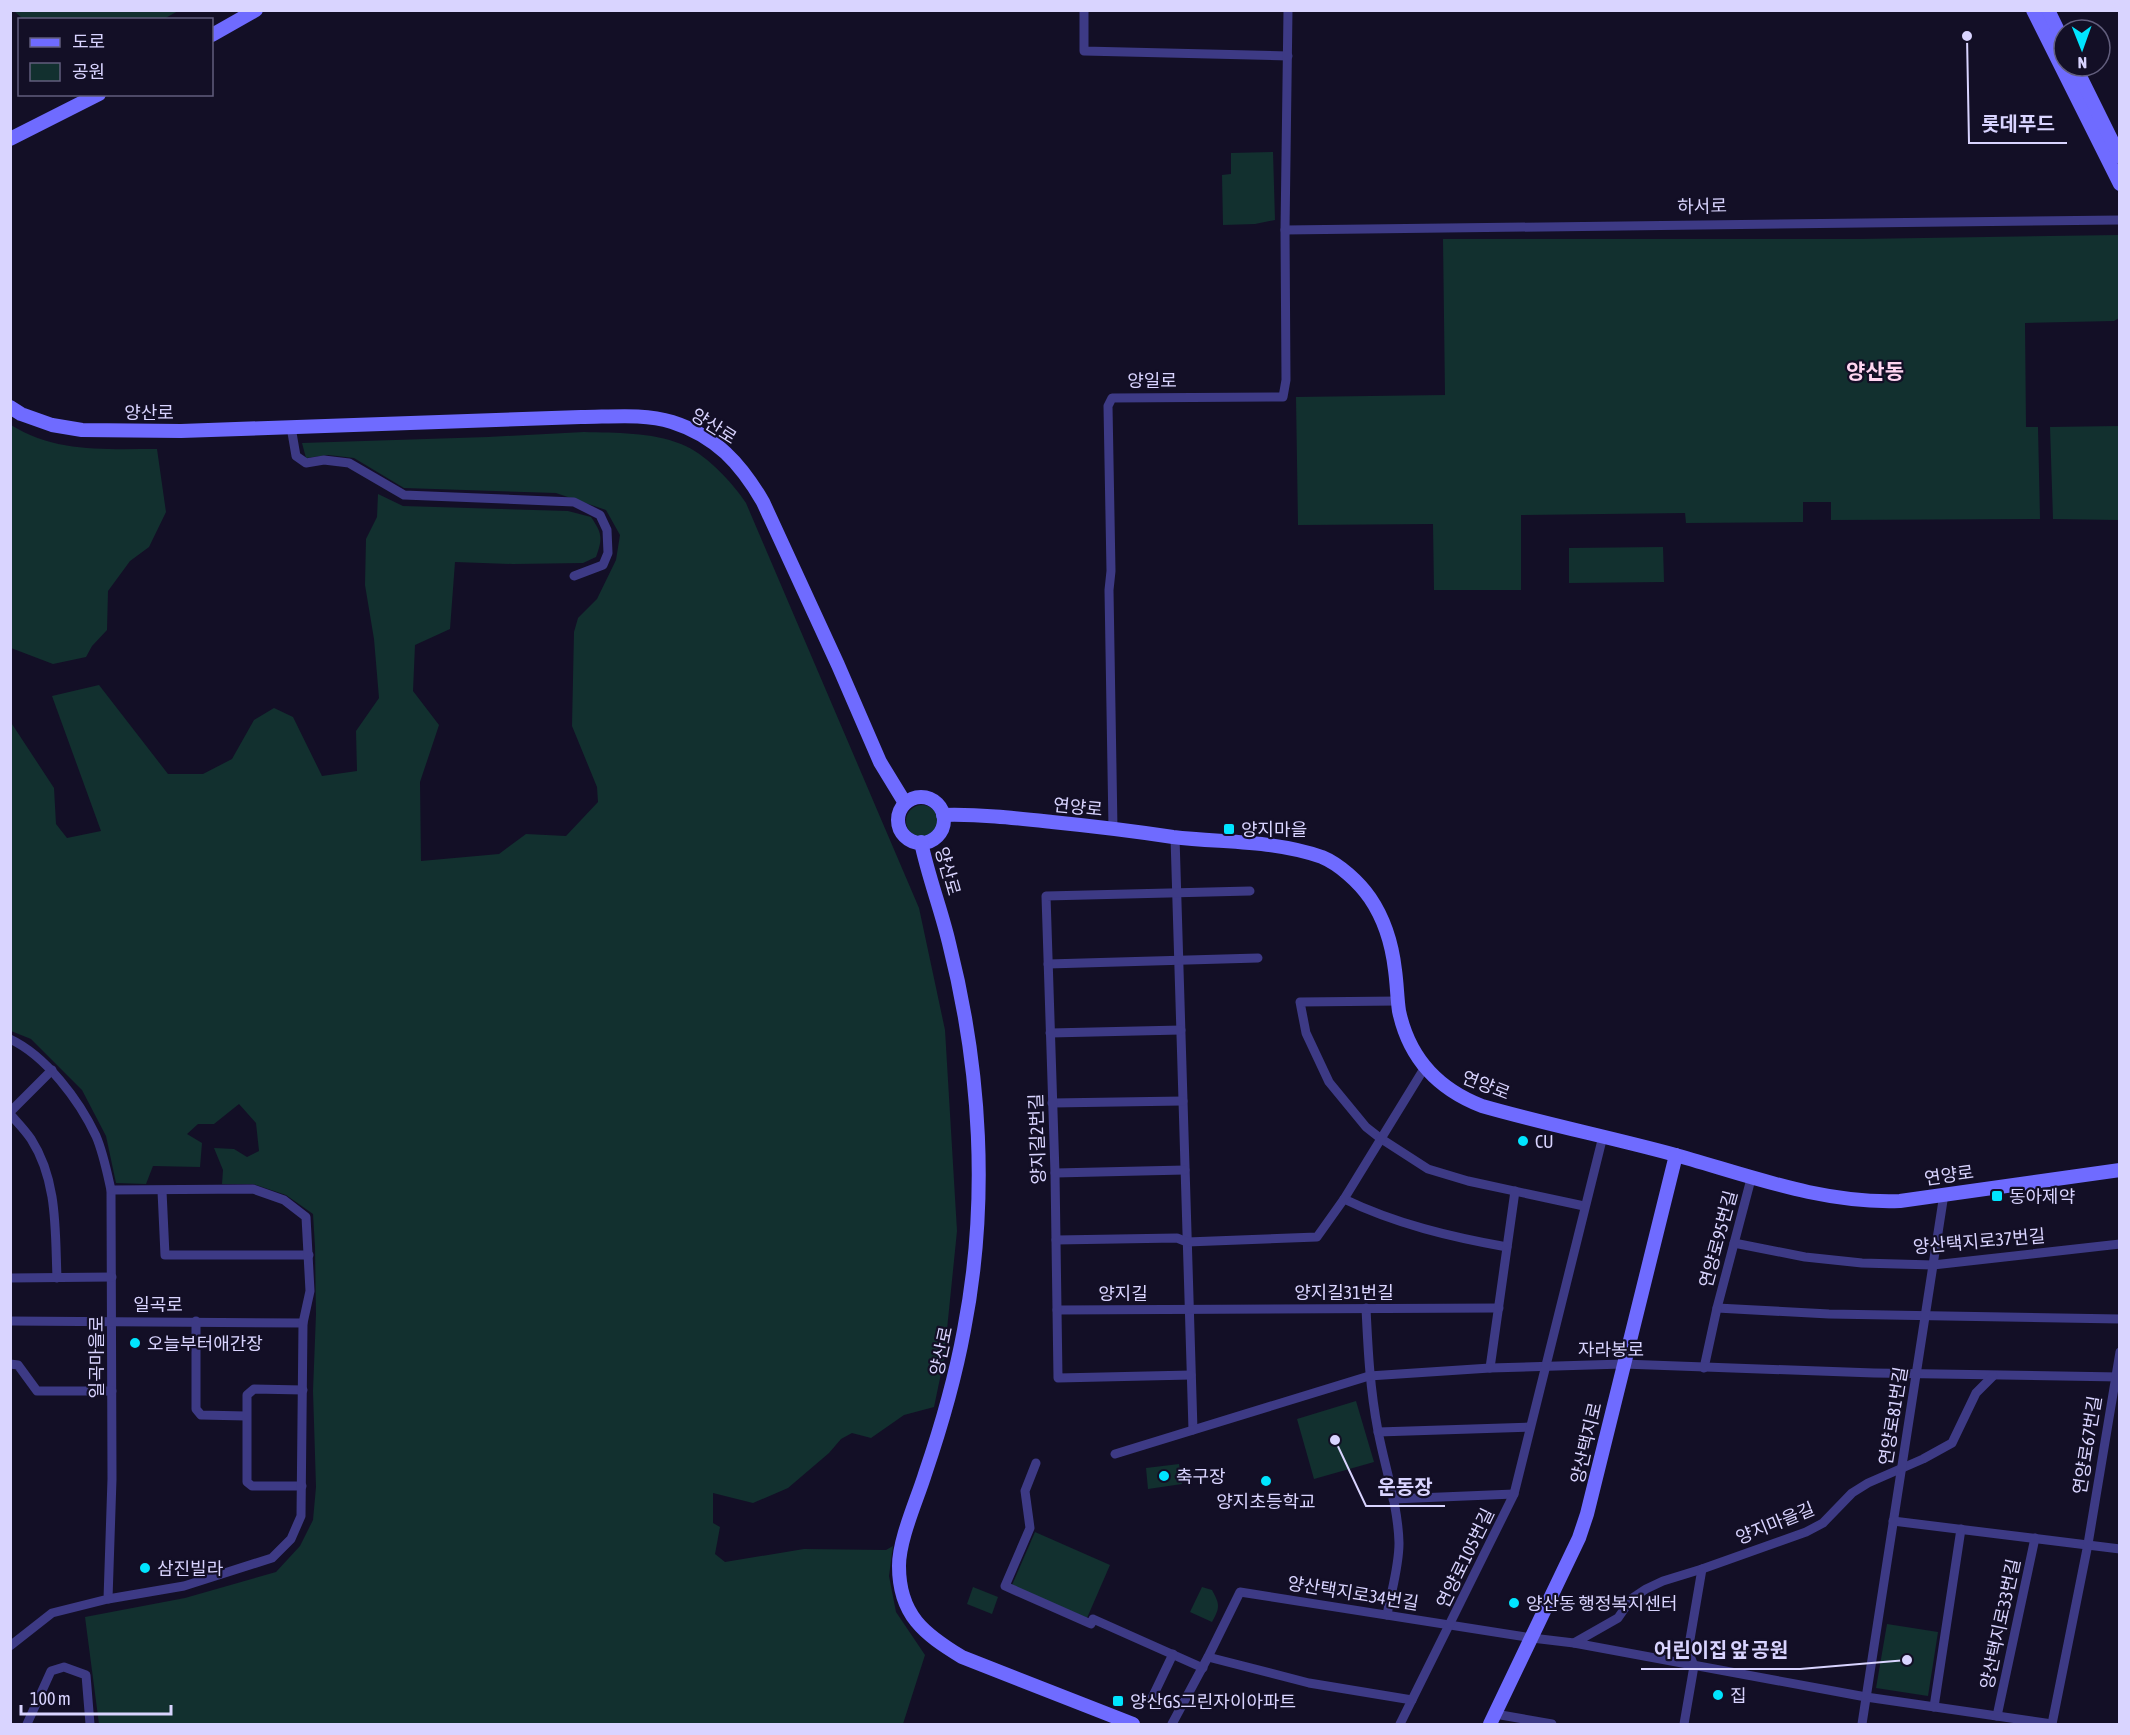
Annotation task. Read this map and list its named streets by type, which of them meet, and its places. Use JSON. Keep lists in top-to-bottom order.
{
  "streets": {
    "street": [
      "하서로",
      "양일로",
      "양산로",
      "연양로",
      "양지길2번길",
      "연양로95번길",
      "양산택지로37번길",
      "양지길31번길",
      "양지길",
      "일곡로",
      "자라봉로",
      "일곡마을로",
      "연양로81번길",
      "양산택지로",
      "연양로67번길",
      "양지마을길",
      "연양로105번길",
      "양산택지로34번길",
      "양산택지로33번길"
    ]
  },
  "crossings": [
    ["하서로", "양일로"],
    ["양일로", "연양로"],
    ["양산로", "연양로"],
    ["연양로", "연양로95번길"],
    ["연양로", "연양로81번길"],
    ["연양로", "양산택지로"],
    ["연양로", "연양로105번길"],
    ["양지길2번길", "양지길"],
    ["연양로95번길", "양산택지로37번길"],
    ["연양로95번길", "자라봉로"],
    ["연양로95번길", "연양로81번길"],
    ["양산택지로37번길", "연양로81번길"],
    ["양지길31번길", "양지길"],
    ["일곡로", "일곡마을로"],
    ["자라봉로", "연양로81번길"],
    ["자라봉로", "양산택지로"],
    ["자라봉로", "연양로67번길"],
    ["자라봉로", "양지마을길"],
    ["자라봉로", "연양로105번길"],
    ["연양로81번길", "양지마을길"],
    ["연양로81번길", "양산택지로33번길"],
    ["양산택지로", "양산택지로34번길"],
    ["양산택지로", "양산택지로33번길"],
    ["연양로67번길", "양산택지로33번길"],
    ["양지마을길", "양산택지로33번길"],
    ["연양로105번길", "양산택지로34번길"],
    ["양산택지로34번길", "양산택지로33번길"]
  ],
  "districts": ["양산동"],
  "places": {
    "other": [
      "롯데푸드",
      "CU",
      "오늘부터애간장",
      "운동장",
      "축구장",
      "양지초등학교",
      "삼진빌라",
      "양산동 행정복지센터",
      "어린이집 앞 공원",
      "집"
    ],
    "transit": ["양지마을", "동아제약", "양산GS그린자이아파트"]
  },
  "legend": ["도로", "공원"],
  "scale_bar": "100 m",
  "north": "bottom"
}
